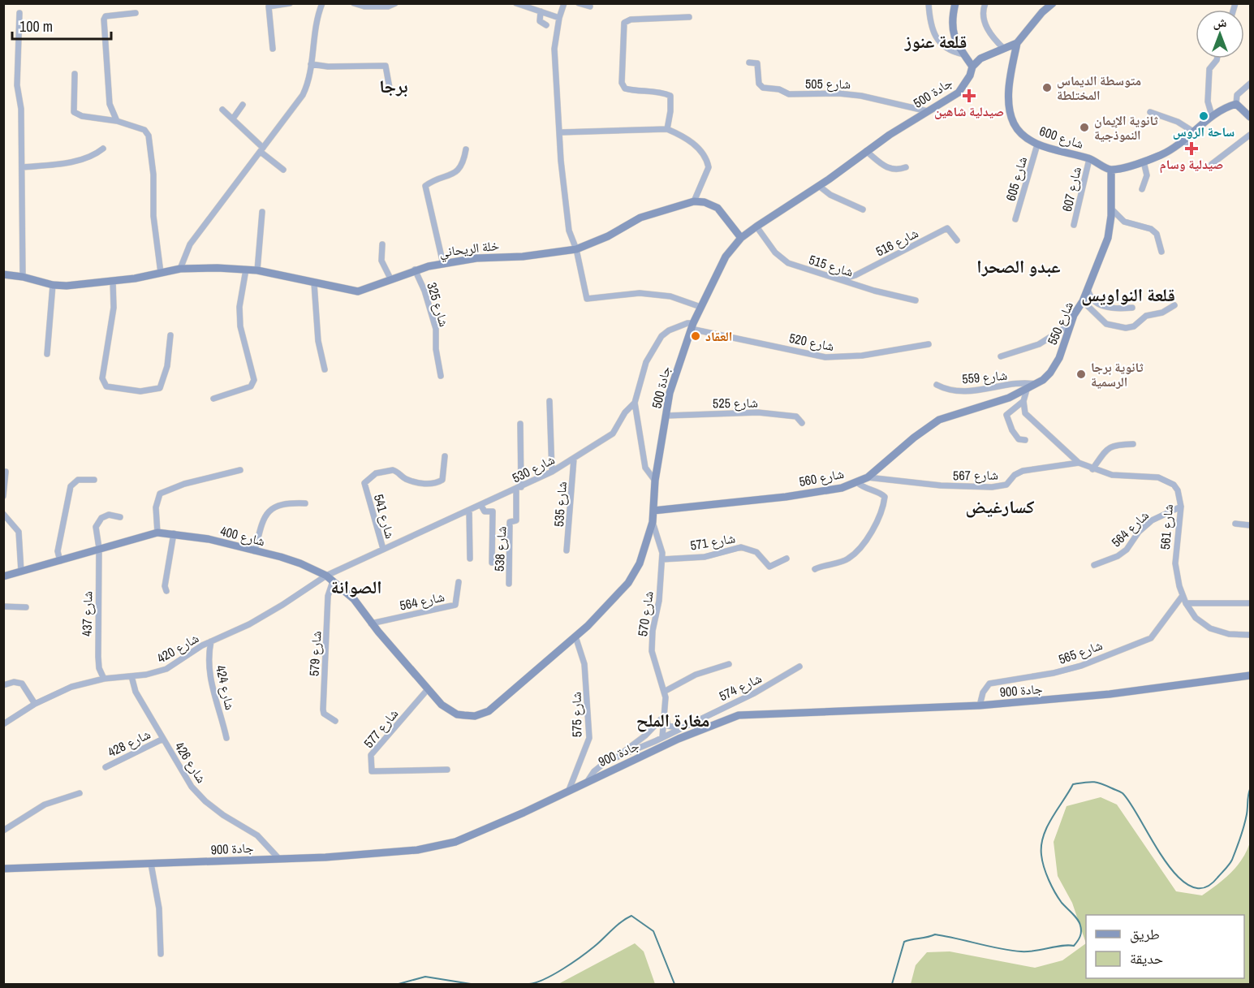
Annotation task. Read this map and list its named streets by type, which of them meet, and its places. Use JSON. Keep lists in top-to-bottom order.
{
  "streets": {
    "main road": [
      "جادة 500",
      "شارع 600",
      "خلة الريحاني",
      "شارع 550",
      "شارع 560",
      "شارع 400",
      "جادة 900"
    ],
    "street": [
      "شارع 505",
      "شارع 605",
      "شارع 607",
      "شارع 516",
      "شارع 515",
      "شارع 325",
      "شارع 520",
      "شارع 559",
      "شارع 525",
      "شارع 530",
      "شارع 567",
      "شارع 535",
      "شارع 541",
      "شارع 561",
      "شارع 564",
      "شارع 571",
      "شارع 538",
      "شارع 437",
      "شارع 570",
      "شارع 420",
      "شارع 565",
      "شارع 579",
      "شارع 574",
      "شارع 424",
      "شارع 575",
      "شارع 577",
      "شارع 428",
      "شارع 426"
    ]
  },
  "crossings": [
    ["شارع 505", "جادة 500"],
    ["جادة 500", "شارع 515"],
    ["جادة 500", "شارع 520"],
    ["جادة 500", "شارع 525"],
    ["جادة 500", "شارع 530"],
    ["جادة 500", "شارع 560"],
    ["جادة 500", "شارع 400"],
    ["جادة 500", "شارع 570"],
    ["جادة 500", "شارع 575"],
    ["جادة 500", "شارع 577"],
    ["شارع 600", "شارع 605"],
    ["شارع 600", "شارع 607"],
    ["شارع 600", "شارع 550"],
    ["شارع 516", "شارع 515"],
    ["خلة الريحاني", "شارع 325"],
    ["شارع 550", "شارع 559"],
    ["شارع 550", "شارع 560"],
    ["شارع 520", "شارع 530"],
    ["شارع 530", "شارع 535"],
    ["شارع 530", "شارع 541"],
    ["شارع 530", "شارع 400"],
    ["شارع 530", "شارع 538"],
    ["شارع 530", "شارع 420"],
    ["شارع 567", "شارع 560"],
    ["شارع 567", "شارع 561"],
    ["شارع 561", "شارع 564"],
    ["شارع 561", "شارع 565"],
    ["شارع 564", "شارع 400"],
    ["شارع 400", "شارع 437"],
    ["شارع 400", "شارع 420"],
    ["شارع 400", "شارع 579"],
    ["شارع 400", "شارع 577"],
    ["شارع 571", "شارع 570"],
    ["شارع 437", "شارع 420"],
    ["شارع 570", "شارع 574"],
    ["شارع 420", "شارع 424"],
    ["شارع 420", "شارع 426"],
    ["شارع 565", "جادة 900"],
    ["شارع 574", "جادة 900"],
    ["جادة 900", "شارع 575"],
    ["جادة 900", "شارع 426"],
    ["شارع 428", "شارع 426"]
  ],
  "districts": [
    "قلعة عنوز",
    "برجا",
    "عبدو الصحرا",
    "قلعة النواويس",
    "كسارغيض",
    "الصوانة",
    "مغارة الملح"
  ],
  "places": {
    "other": [
      "متوسطة الديماس المختلطة",
      "ساحة الروس",
      "ثانوية الإيمان النموذجية",
      "العقاد",
      "ثانوية برجا الرسمية"
    ],
    "health": ["صيدلية شاهين", "صيدلية وسام"]
  },
  "legend": ["طريق", "حديقة"],
  "scale_bar": "100 m",
  "north": "top"
}
